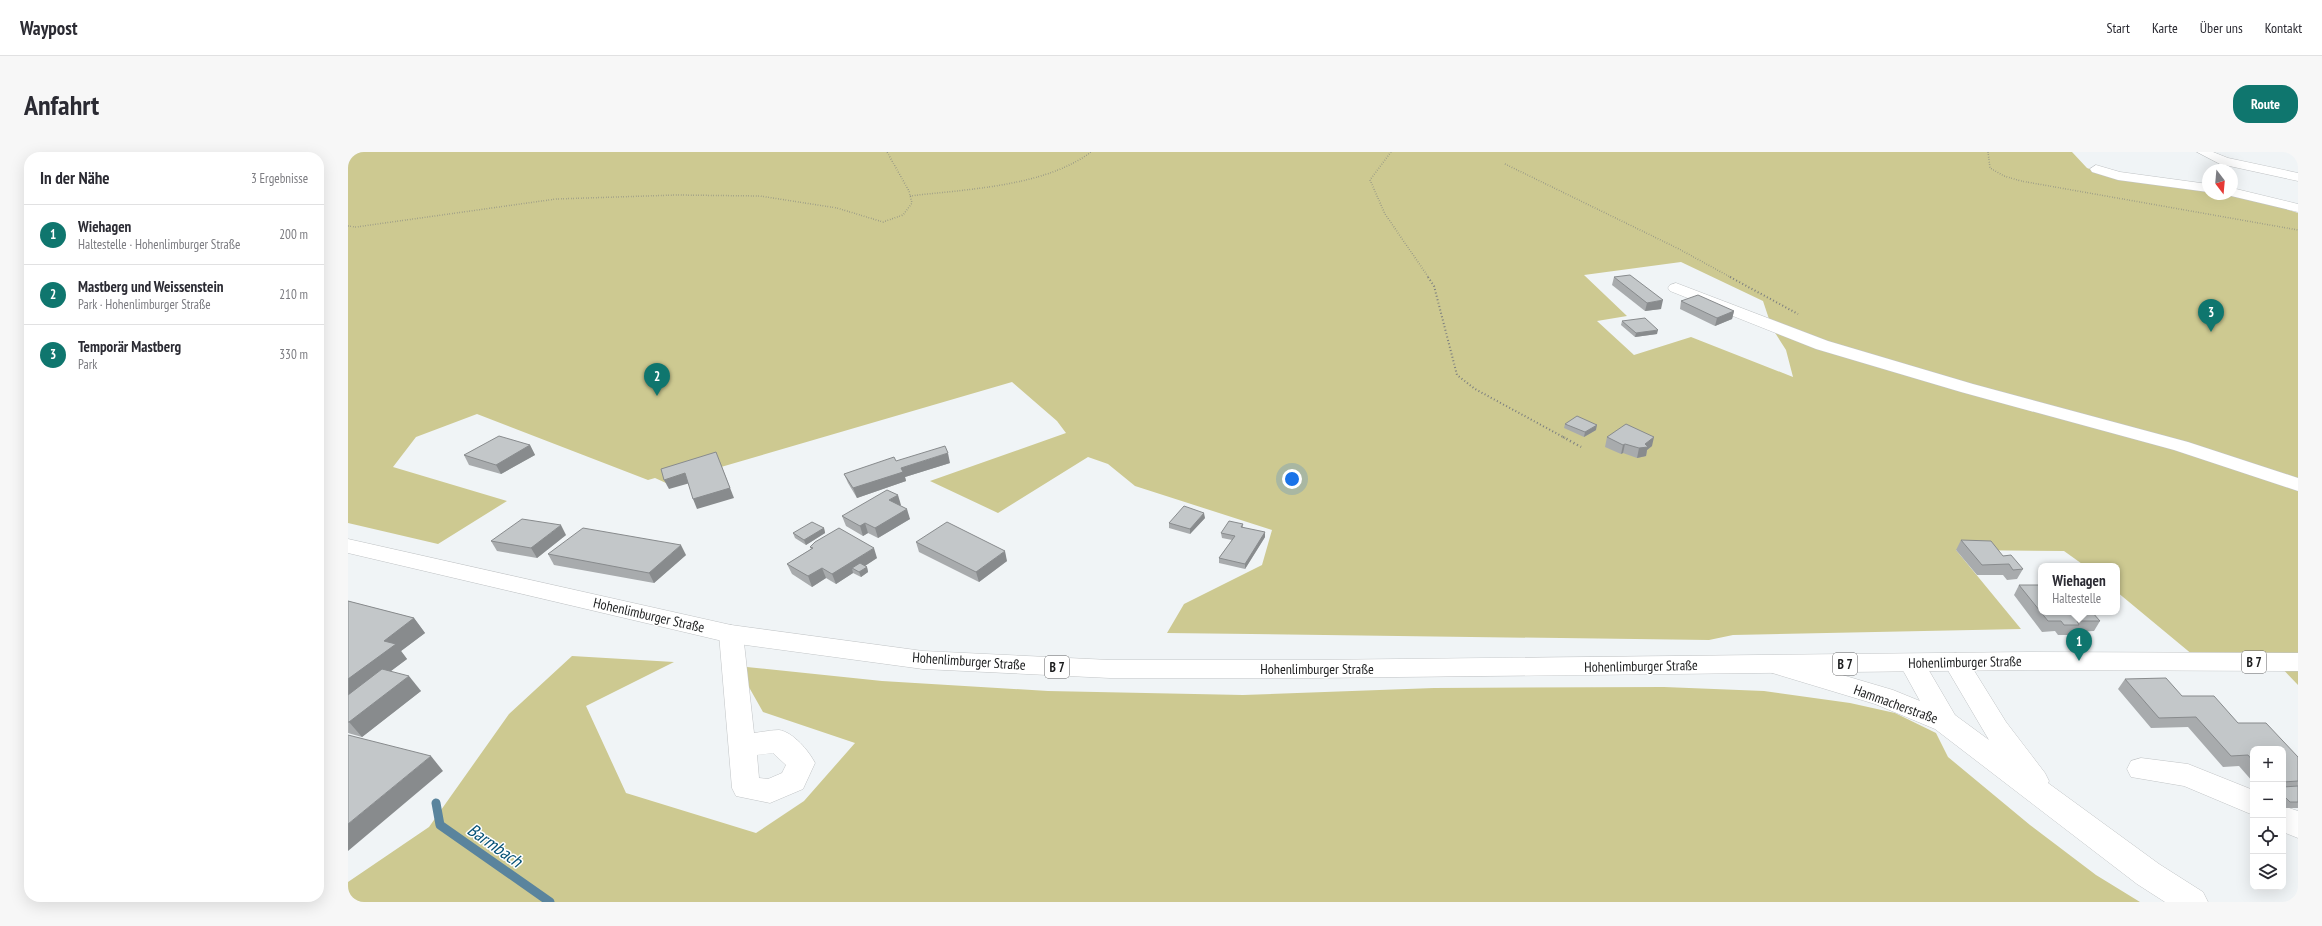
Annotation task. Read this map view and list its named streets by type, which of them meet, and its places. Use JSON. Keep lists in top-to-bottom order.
{
  "streets": {
    "main road": ["Hohenlimburger Straße", "B 7", "Hammacherstraße"]
  },
  "crossings": [
    ["Hohenlimburger Straße", "Hammacherstraße"]
  ],
  "water": ["Barmbach"],
  "north": "bottom",
  "page": {
    "header": "Waypost",
    "nav": [
      "Start",
      "Karte",
      "Über uns",
      "Kontakt"
    ],
    "buttons": "Route",
    "title": "Anfahrt",
    "heading": ["In der Nähe", "3 Ergebnisse"],
    "list": [
      {
        "mark": "1",
        "name": "Wiehagen",
        "note": "Haltestelle · Hohenlimburger Straße",
        "value": "200 m"
      },
      {
        "mark": "2",
        "name": "Mastberg und Weissenstein",
        "note": "Park · Hohenlimburger Straße",
        "value": "210 m"
      },
      {
        "mark": "3",
        "name": "Temporär Mastberg",
        "note": "Park",
        "value": "330 m"
      }
    ],
    "pins": ["3", "2", "1"],
    "popup": ["Wiehagen", "Haltestelle"],
    "map_buttons": ["+", "−"]
  }
}
